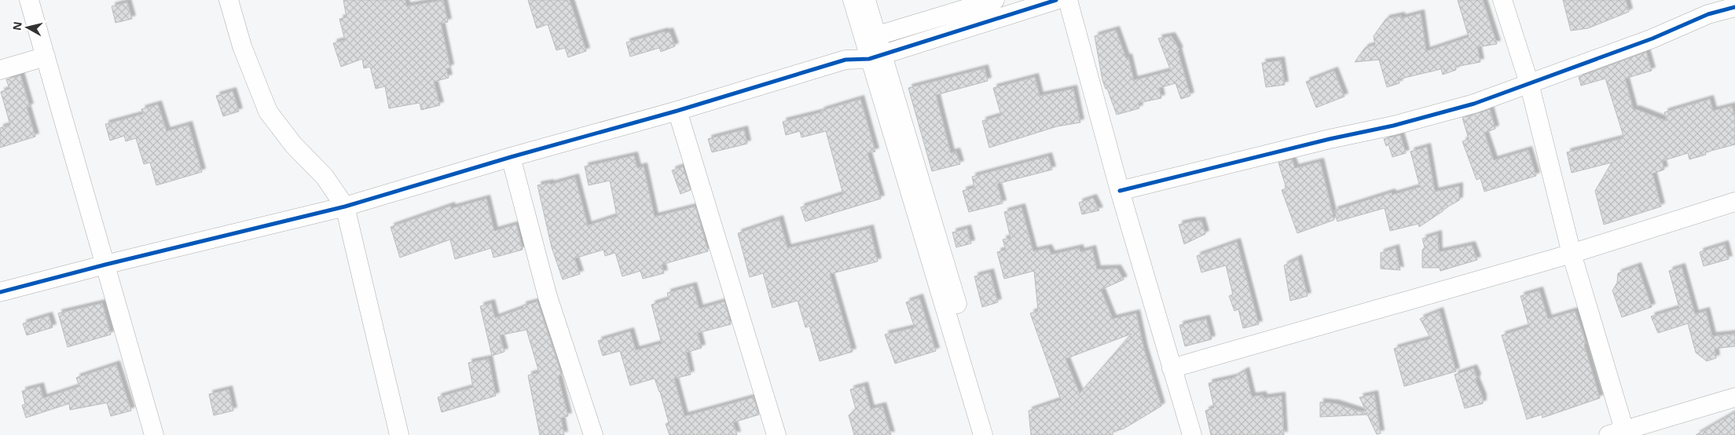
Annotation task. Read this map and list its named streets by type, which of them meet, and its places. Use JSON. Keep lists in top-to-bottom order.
{
  "north": "left"
}
